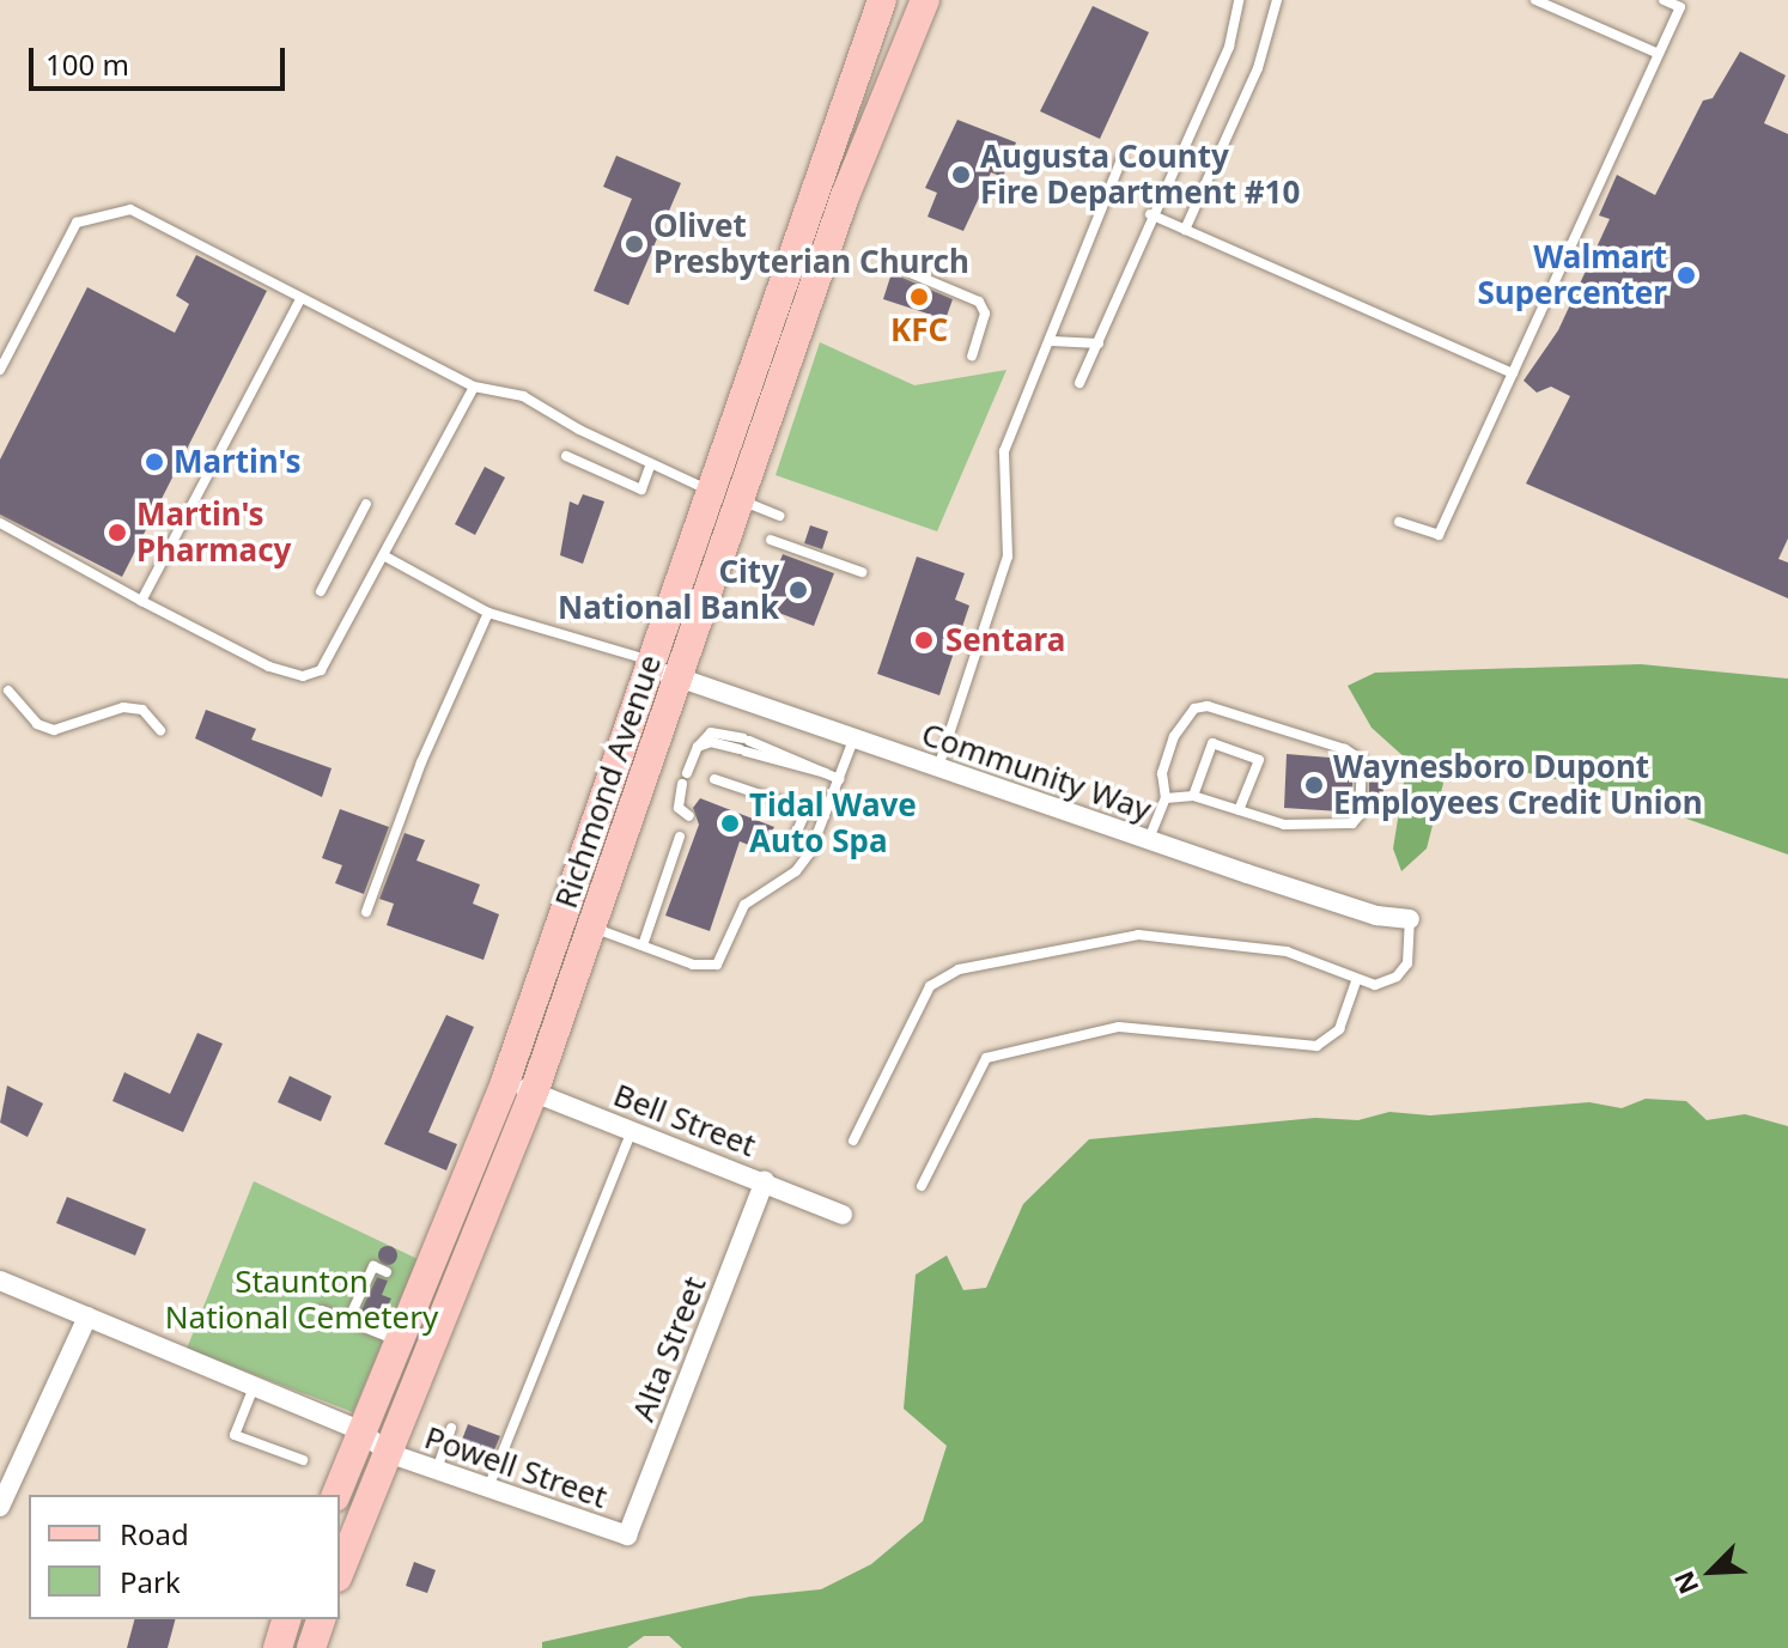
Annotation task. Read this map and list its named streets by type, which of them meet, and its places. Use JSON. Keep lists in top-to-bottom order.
{
  "streets": {
    "main road": ["Richmond Avenue"],
    "street": [
      "Community Way",
      "Bell Street",
      "Alta Street",
      "Powell Street"
    ]
  },
  "crossings": [
    ["Community Way", "Richmond Avenue"],
    ["Richmond Avenue", "Bell Street"],
    ["Richmond Avenue", "Powell Street"],
    ["Bell Street", "Alta Street"],
    ["Alta Street", "Powell Street"]
  ],
  "parks": ["Staunton National Cemetery"],
  "places": [
    "Augusta County Fire Department #10",
    "Olivet Presbyterian Church",
    "Walmart Supercenter",
    "KFC",
    "Martin's",
    "Martin's Pharmacy",
    "City National Bank",
    "Sentara",
    "Waynesboro Dupont Employees Credit Union",
    "Tidal Wave Auto Spa"
  ],
  "legend": ["Road", "Park"],
  "scale_bar": "100 m",
  "north": "bottom left"
}
